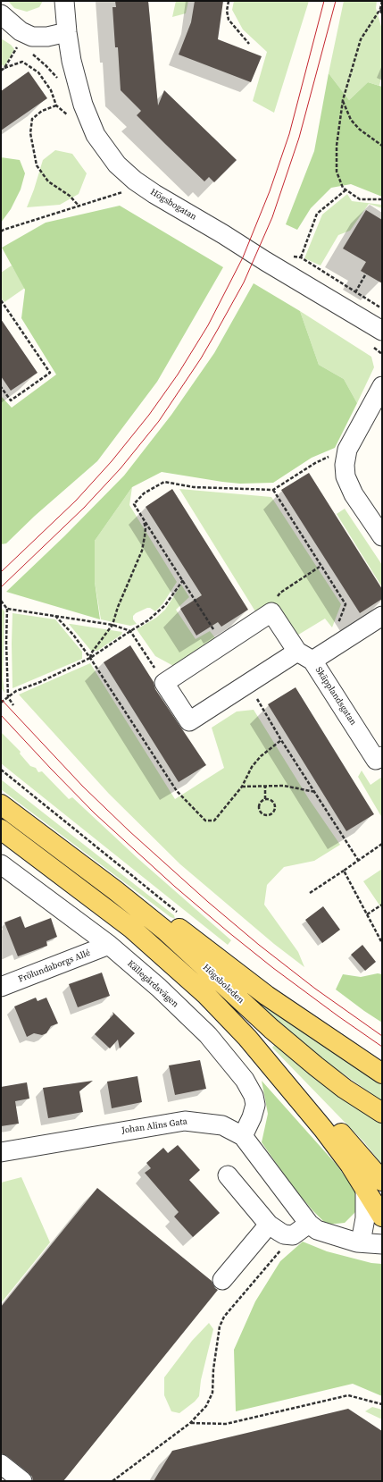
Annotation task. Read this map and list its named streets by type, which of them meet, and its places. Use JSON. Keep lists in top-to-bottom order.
{
  "streets": {
    "main road": ["Högsboleden"],
    "street": [
      "Högsbogatan",
      "Skäpplandsgatan",
      "Frölundaborgs Allé",
      "Källegårdsvägen",
      "Johan Alins Gata"
    ]
  },
  "crossings": [
    ["Frölundaborgs Allé", "Källegårdsvägen"],
    ["Källegårdsvägen", "Johan Alins Gata"]
  ]
}
